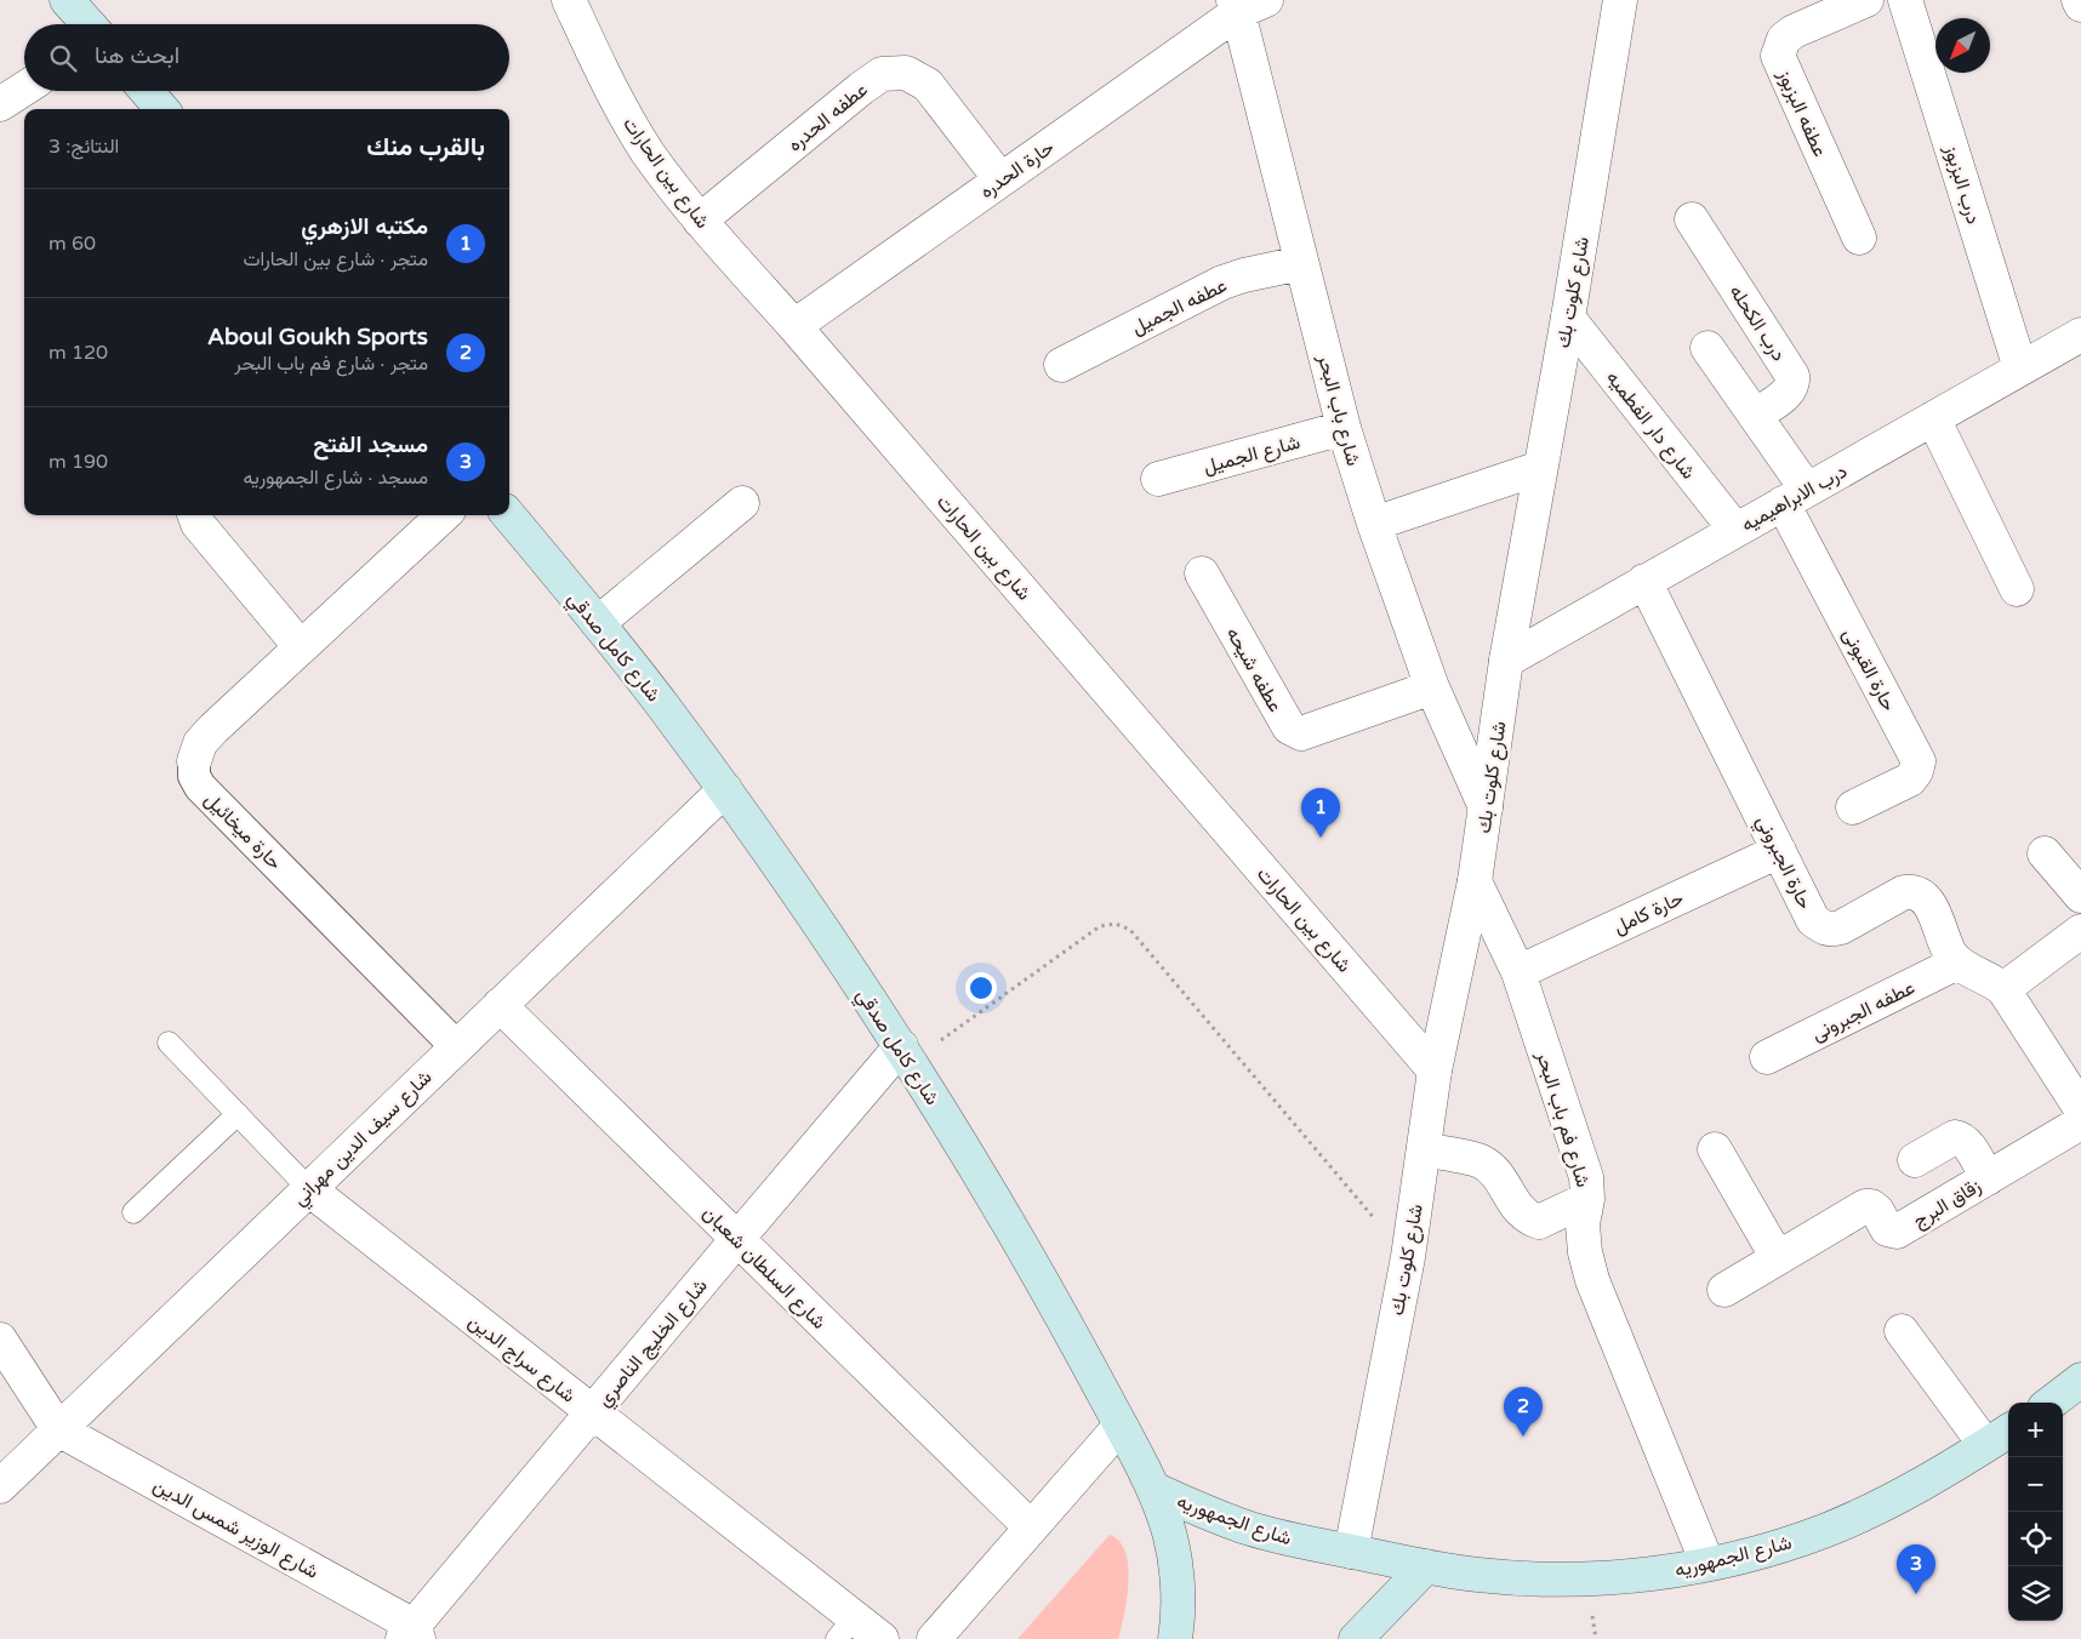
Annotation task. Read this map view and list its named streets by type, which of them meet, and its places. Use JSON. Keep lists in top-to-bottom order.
{
  "streets": {
    "main road": ["شارع كامل صدقي", "شارع الجمهوريه"],
    "street": [
      "عطفه البزبوز",
      "عطفه الحدره",
      "حارة الحدره",
      "شارع بين الحارات",
      "درب البزبوز",
      "شارع كلوت بك",
      "عطفه الجميل",
      "درب الكحله",
      "شارع باب البحر",
      "شارع دار الفطميه",
      "شارع الجميل",
      "درب الابراهيميه",
      "عطفه شيحه",
      "حارة القبونى",
      "حارة ميخائيل",
      "حارة الجبروني",
      "حارة كامل",
      "عطفه الجبرونى",
      "شارع فم باب البحر",
      "شارع سيف الدين مهراني",
      "زقاق البرج",
      "شارع السلطان شعبان",
      "شارع الخليج الناصري",
      "شارع سراج الدين",
      "شارع الوزير شمس الدين"
    ]
  },
  "crossings": [
    ["عطفه الحدره", "حارة الحدره"],
    ["عطفه الحدره", "شارع بين الحارات"],
    ["حارة الحدره", "شارع بين الحارات"],
    ["حارة الحدره", "شارع باب البحر"],
    ["شارع بين الحارات", "شارع كلوت بك"],
    ["درب البزبوز", "درب الابراهيميه"],
    ["شارع كلوت بك", "شارع باب البحر"],
    ["شارع كلوت بك", "شارع دار الفطميه"],
    ["شارع كلوت بك", "درب الابراهيميه"],
    ["شارع كلوت بك", "شارع فم باب البحر"],
    ["شارع كلوت بك", "شارع الجمهوريه"],
    ["عطفه الجميل", "شارع باب البحر"],
    ["شارع باب البحر", "شارع الجميل"],
    ["شارع باب البحر", "عطفه شيحه"],
    ["شارع دار الفطميه", "درب الابراهيميه"],
    ["درب الابراهيميه", "حارة القبونى"],
    ["درب الابراهيميه", "حارة الجبروني"],
    ["شارع كامل صدقي", "شارع سيف الدين مهراني"],
    ["شارع كامل صدقي", "شارع الخليج الناصري"],
    ["شارع كامل صدقي", "شارع الجمهوريه"],
    ["حارة ميخائيل", "شارع سيف الدين مهراني"],
    ["حارة الجبروني", "حارة كامل"],
    ["حارة الجبروني", "عطفه الجبرونى"],
    ["حارة كامل", "شارع فم باب البحر"],
    ["شارع فم باب البحر", "شارع الجمهوريه"],
    ["شارع سيف الدين مهراني", "شارع السلطان شعبان"],
    ["شارع سيف الدين مهراني", "شارع سراج الدين"],
    ["شارع سيف الدين مهراني", "شارع الوزير شمس الدين"],
    ["شارع السلطان شعبان", "شارع الخليج الناصري"],
    ["شارع الخليج الناصري", "شارع سراج الدين"],
    ["شارع الخليج الناصري", "شارع الوزير شمس الدين"]
  ],
  "north": "bottom left",
  "page": {
    "search": "ابحث هنا",
    "heading": ["بالقرب منك", "النتائج: 3"],
    "list": [
      {
        "mark": "1",
        "name": "مكتبه الازهري",
        "note": "متجر · شارع بين الحارات",
        "value": "60 m"
      },
      {
        "mark": "2",
        "name": "Aboul Goukh Sports",
        "note": "متجر · شارع فم باب البحر",
        "value": "120 m"
      },
      {
        "mark": "3",
        "name": "مسجد الفتح",
        "note": "مسجد · شارع الجمهوريه",
        "value": "190 m"
      }
    ],
    "pins": ["1", "2", "3"],
    "map_buttons": ["+", "−"]
  }
}
